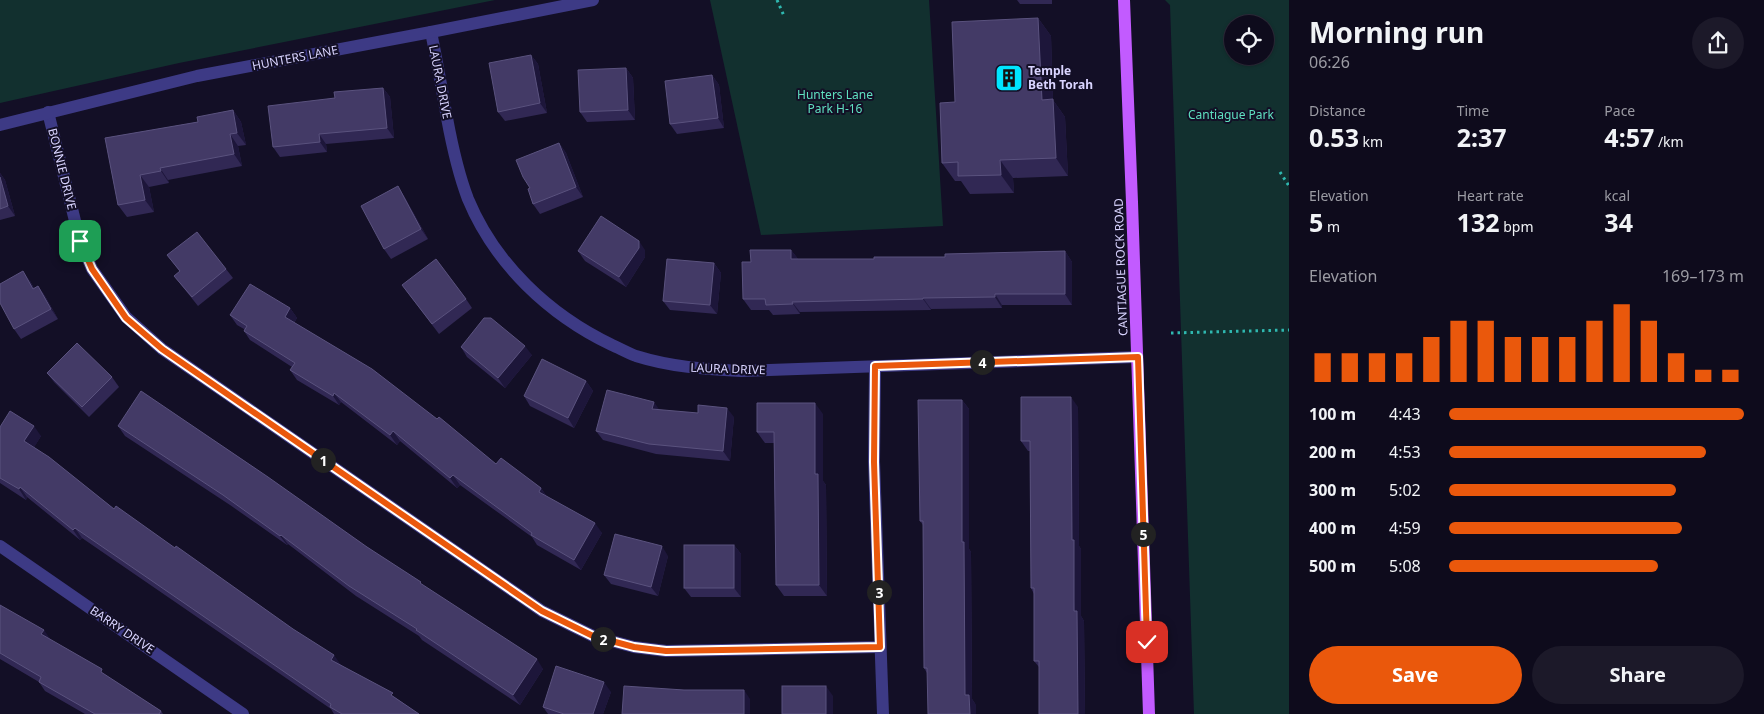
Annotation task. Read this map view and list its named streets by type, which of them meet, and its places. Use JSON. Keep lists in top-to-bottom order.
{
  "streets": {
    "main road": ["CANTIAGUE ROCK ROAD"],
    "street": [
      "HUNTERS LANE",
      "LAURA DRIVE",
      "BONNIE DRIVE",
      "BARRY DRIVE"
    ]
  },
  "crossings": [
    ["HUNTERS LANE", "LAURA DRIVE"],
    ["HUNTERS LANE", "BONNIE DRIVE"],
    ["LAURA DRIVE", "CANTIAGUE ROCK ROAD"]
  ],
  "parks": ["Hunters Lane Park H-16", "Cantiague Park"],
  "places": {
    "building": ["Temple Beth Torah"]
  },
  "page": {
    "heading": ["Morning run", "06:26"],
    "stats": [
      ["Distance", "0.53 km"],
      ["Time", "2:37"],
      ["Pace", "4:57 /km"],
      ["Elevation", "5 m"],
      ["Heart rate", "132 bpm"],
      ["kcal", "34"]
    ],
    "chart": ["Elevation", "169–173 m"],
    "pins": [
      "4",
      "1",
      "5",
      "3",
      "2"
    ],
    "list": [
      {
        "name": "100 m",
        "note": "4:43"
      },
      {
        "name": "200 m",
        "note": "4:53"
      },
      {
        "name": "300 m",
        "note": "5:02"
      },
      {
        "name": "400 m",
        "note": "4:59"
      },
      {
        "name": "500 m",
        "note": "5:08"
      }
    ],
    "buttons": ["Save", "Share"]
  }
}
